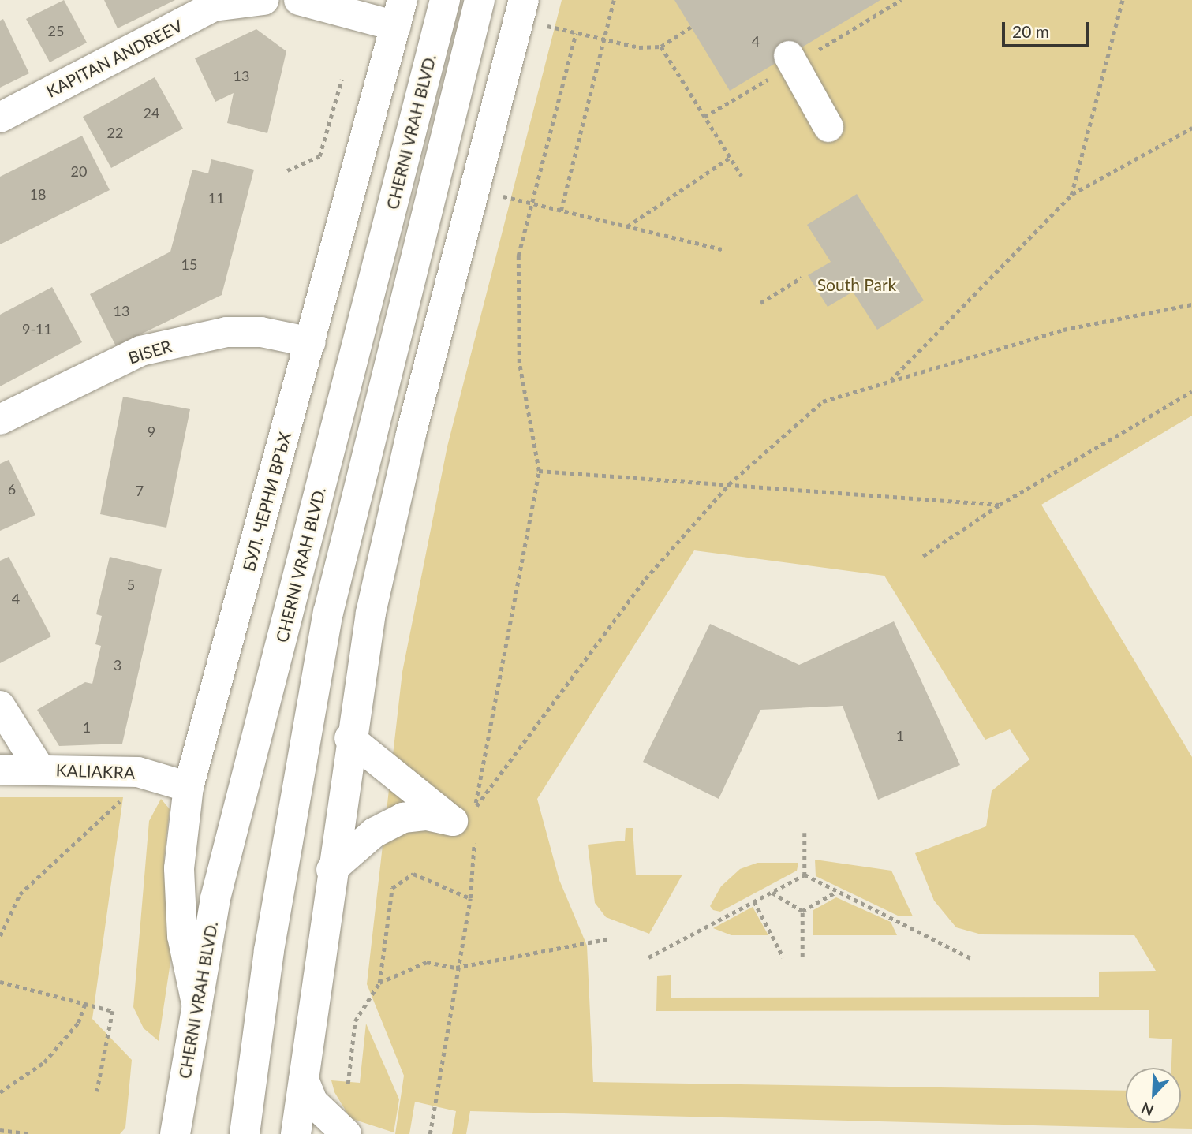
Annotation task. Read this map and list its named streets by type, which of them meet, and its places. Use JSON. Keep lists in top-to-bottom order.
{
  "streets": {
    "main road": [
      "KAPITAN ANDREEV",
      "CHERNI VRAH BLVD.",
      "BISER",
      "БУЛ. ЧЕРНИ ВРЪХ",
      "KALIAKRA"
    ]
  },
  "crossings": [
    ["CHERNI VRAH BLVD.", "БУЛ. ЧЕРНИ ВРЪХ"],
    ["BISER", "БУЛ. ЧЕРНИ ВРЪХ"],
    ["БУЛ. ЧЕРНИ ВРЪХ", "KALIAKRA"]
  ],
  "parks": ["South Park"],
  "house_numbers": [
    "25",
    "4",
    "13",
    "24",
    "22",
    "20",
    "18",
    "11",
    "15",
    "13",
    "9-11",
    "9",
    "6",
    "7",
    "5",
    "4",
    "3",
    "1",
    "1"
  ],
  "scale_bar": "20 m",
  "north": "bottom left"
}
